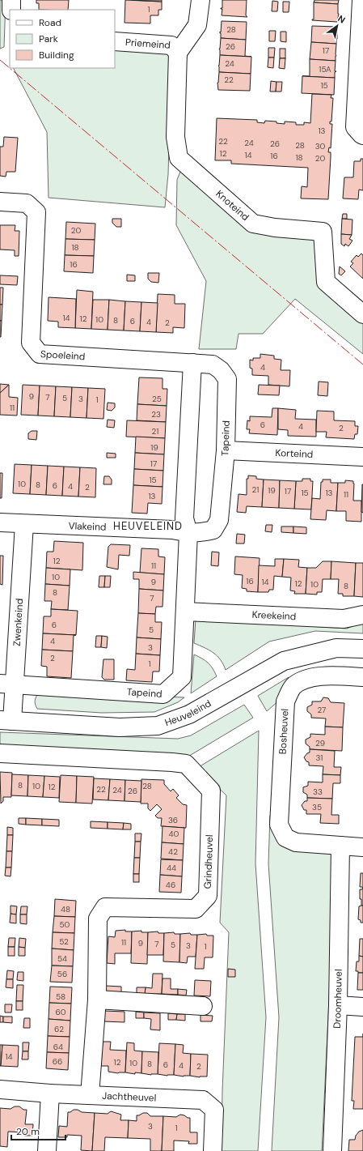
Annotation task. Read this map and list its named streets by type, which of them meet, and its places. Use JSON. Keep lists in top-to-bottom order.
{
  "streets": {
    "street": [
      "Priemeind",
      "Knoteind",
      "Spoeleind",
      "Tapeind",
      "Korteind",
      "Vlakeind",
      "Kreekeind",
      "Zwenkeind",
      "Heuveleind",
      "Bosheuvel",
      "Grindheuvel",
      "Droomheuvel",
      "Jachtheuvel"
    ]
  },
  "crossings": [
    ["Priemeind", "Knoteind"],
    ["Spoeleind", "Tapeind"],
    ["Tapeind", "Korteind"],
    ["Tapeind", "Vlakeind"],
    ["Tapeind", "Kreekeind"],
    ["Tapeind", "Zwenkeind"],
    ["Vlakeind", "Zwenkeind"],
    ["Zwenkeind", "Heuveleind"],
    ["Bosheuvel", "Droomheuvel"],
    ["Grindheuvel", "Jachtheuvel"]
  ],
  "districts": ["HEUVELEIND"],
  "house_numbers": [
    "1",
    "28",
    "26",
    "17",
    "24",
    "15A",
    "22",
    "15",
    "13",
    "22",
    "24",
    "26",
    "28",
    "30",
    "12",
    "14",
    "16",
    "18",
    "20",
    "20",
    "18",
    "16",
    "14",
    "12",
    "10",
    "8",
    "6",
    "4",
    "2",
    "4",
    "9",
    "7",
    "5",
    "3",
    "25",
    "1",
    "11",
    "23",
    "6",
    "4",
    "2",
    "21",
    "19",
    "17",
    "15",
    "10",
    "8",
    "6",
    "4",
    "2",
    "21",
    "19",
    "17",
    "15",
    "13",
    "11",
    "13",
    "12",
    "11",
    "10",
    "16",
    "9",
    "14",
    "12",
    "10",
    "8",
    "8",
    "7",
    "6",
    "5",
    "4",
    "3",
    "2",
    "1",
    "27",
    "29",
    "31",
    "8",
    "10",
    "28",
    "12",
    "22",
    "24",
    "26",
    "33",
    "35",
    "36",
    "40",
    "42",
    "44",
    "46",
    "48",
    "50",
    "52",
    "11",
    "9",
    "7",
    "5",
    "3",
    "1",
    "54",
    "56",
    "58",
    "60",
    "62",
    "64",
    "14",
    "66",
    "12",
    "10",
    "8",
    "6",
    "4",
    "2",
    "3",
    "1"
  ],
  "legend": ["Road", "Park", "Building"],
  "scale_bar": "20 m",
  "north": "top right"
}
